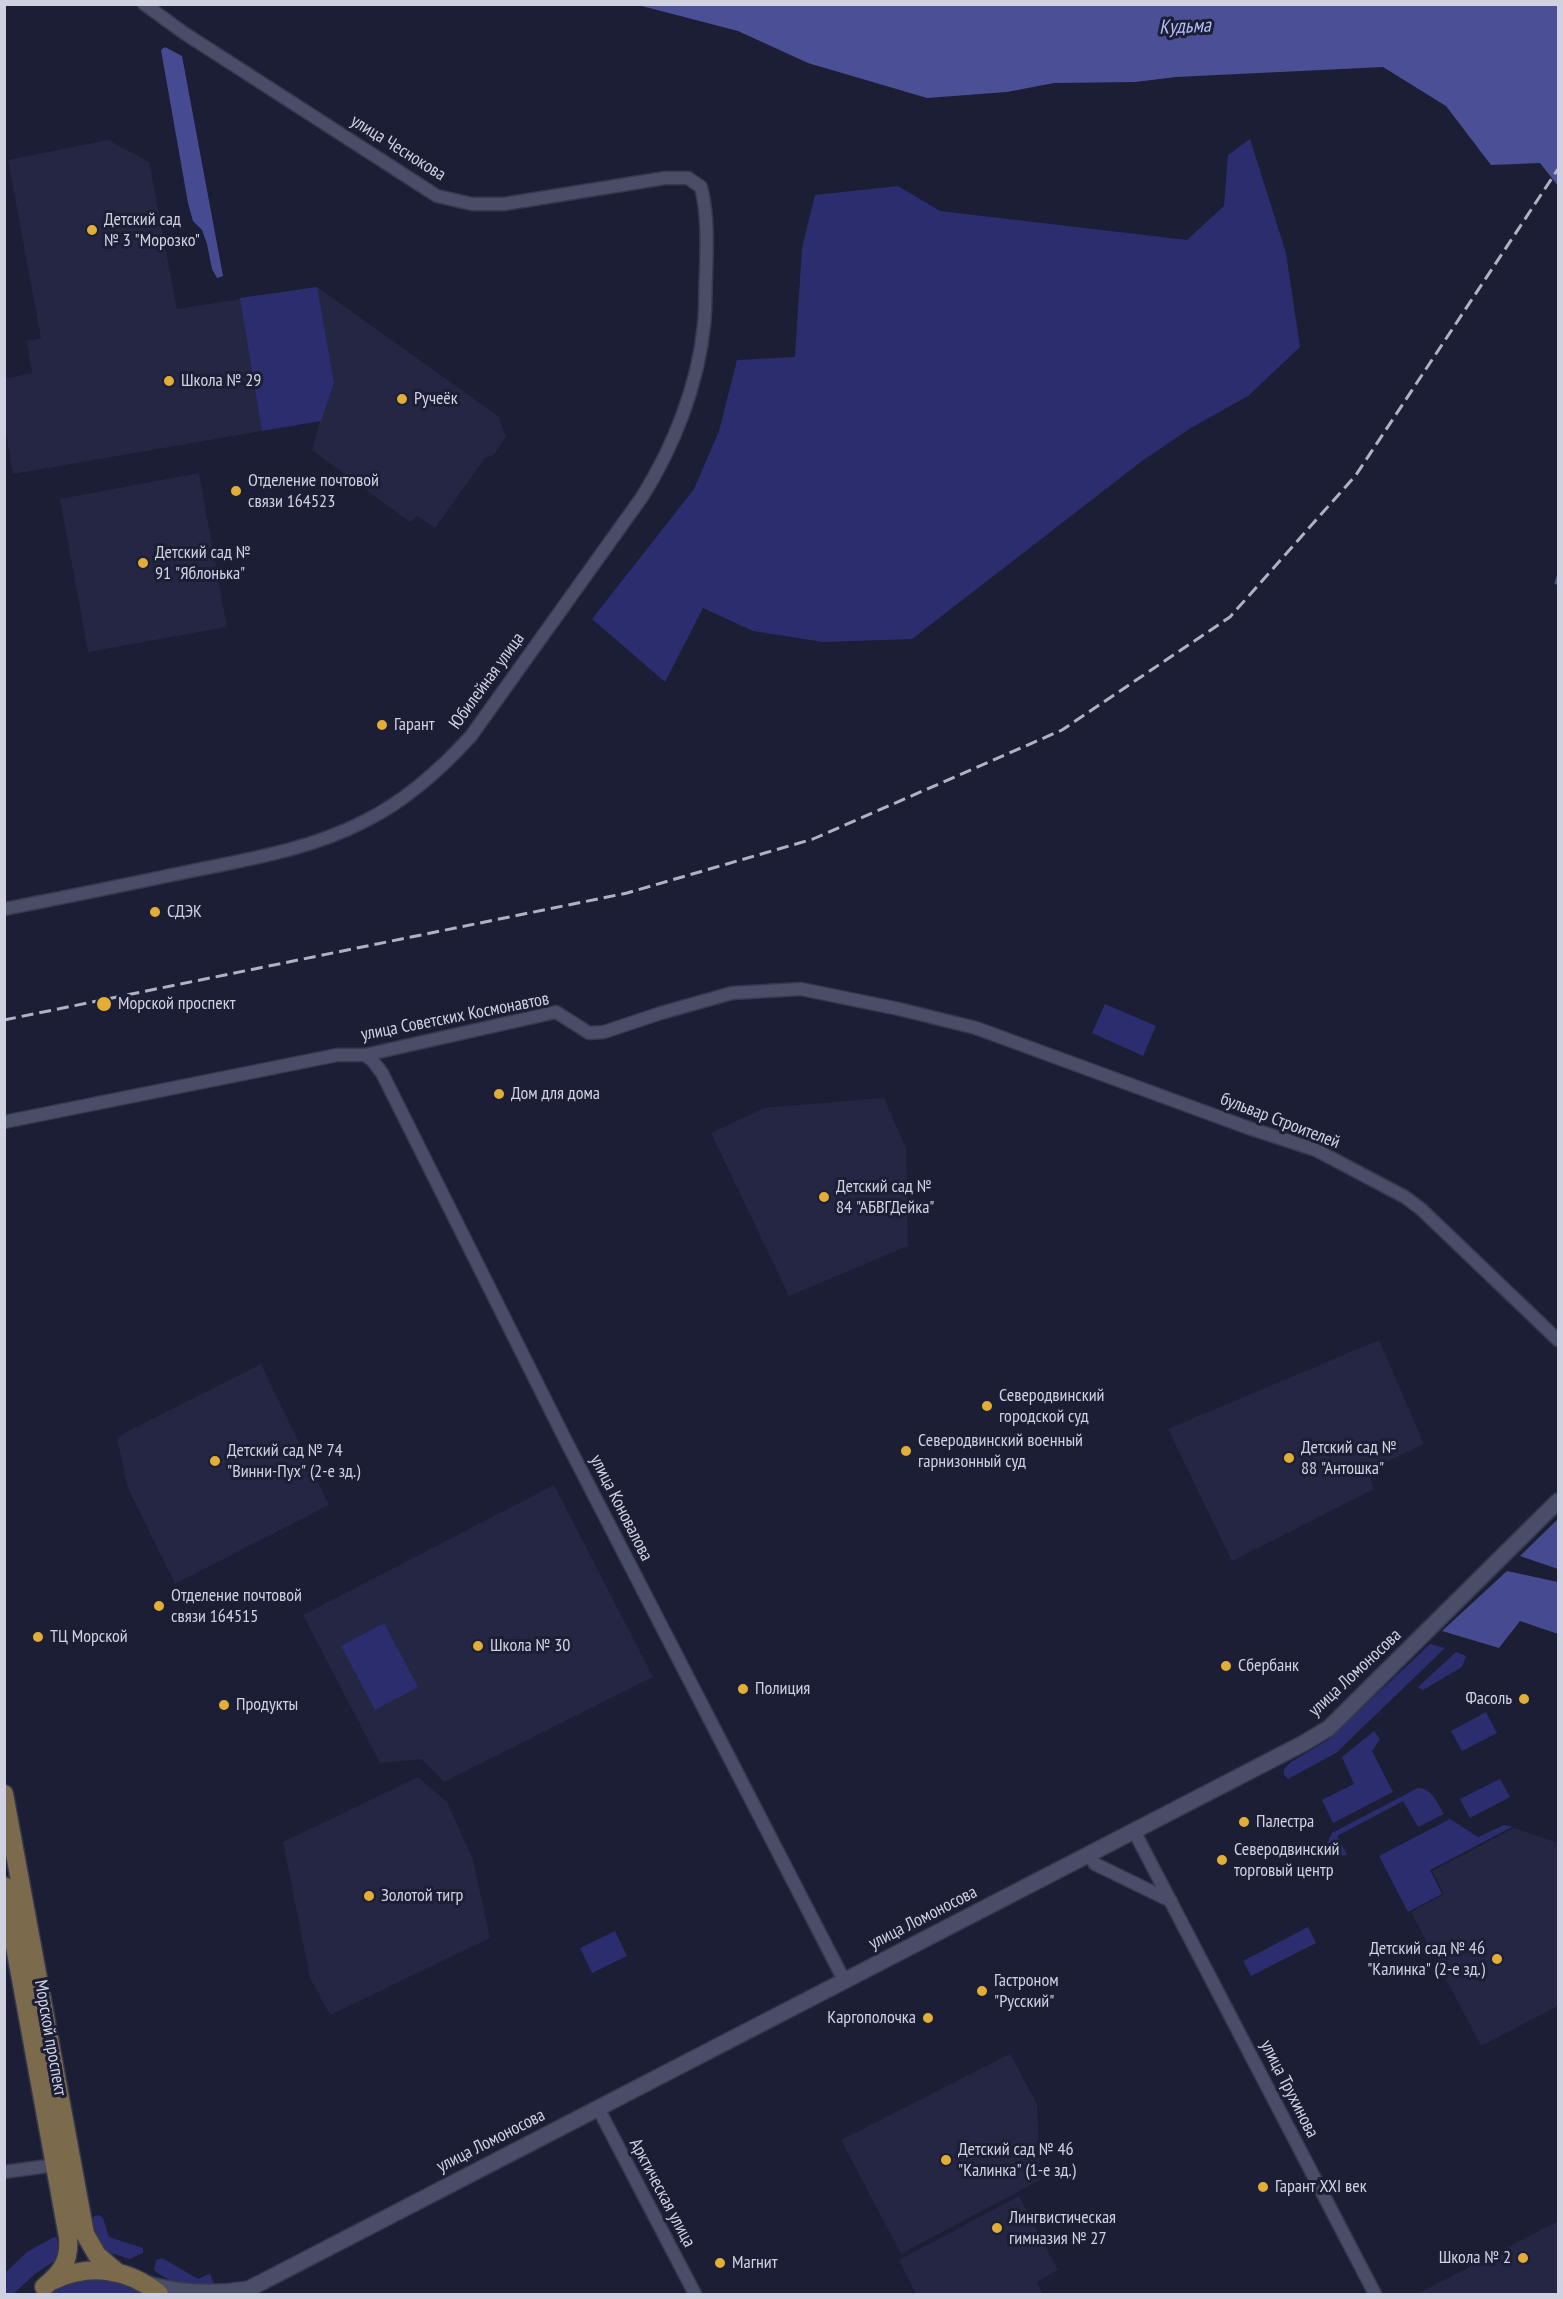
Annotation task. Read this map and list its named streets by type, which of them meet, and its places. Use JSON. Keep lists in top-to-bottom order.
{
  "streets": {
    "main road": ["Морской проспект"],
    "street": [
      "улица Чеснокова",
      "Юбилейная улица",
      "улица Советских Космонавтов",
      "бульвар Строителей",
      "улица Коновалова",
      "улица Ломоносова",
      "улица Трухинова",
      "Арктическая улица"
    ]
  },
  "crossings": [
    ["улица Чеснокова", "Юбилейная улица"],
    ["улица Советских Космонавтов", "бульвар Строителей"],
    ["улица Советских Космонавтов", "улица Коновалова"],
    ["улица Коновалова", "улица Ломоносова"],
    ["улица Ломоносова", "улица Трухинова"],
    ["улица Ломоносова", "Арктическая улица"]
  ],
  "water": ["Кудьма"],
  "places": [
    "Детский сад № 3 \"Морозко\"",
    "Школа № 29",
    "Ручеёк",
    "Отделение почтовой связи 164523",
    "Детский сад № 91 \"Яблонька\"",
    "Гарант",
    "СДЭК",
    "Морской проспект",
    "Дом для дома",
    "Детский сад № 84 \"АБВГДейка\"",
    "Северодвинский городской суд",
    "Северодвинский военный гарнизонный суд",
    "Детский сад № 88 \"Антошка\"",
    "Детский сад № 74 \"Винни-Пух\" (2-е зд.)",
    "Отделение почтовой связи 164515",
    "ТЦ Морской",
    "Школа № 30",
    "Сбербанк",
    "Полиция",
    "Фасоль",
    "Продукты",
    "Палестра",
    "Северодвинский торговый центр",
    "Золотой тигр",
    "Детский сад № 46 \"Калинка\" (2-е зд.)",
    "Гастроном \"Русский\"",
    "Каргополочка",
    "Детский сад № 46 \"Калинка\" (1-е зд.)",
    "Гарант XXI век",
    "Лингвистическая гимназия № 27",
    "Школа № 2",
    "Магнит"
  ]
}
